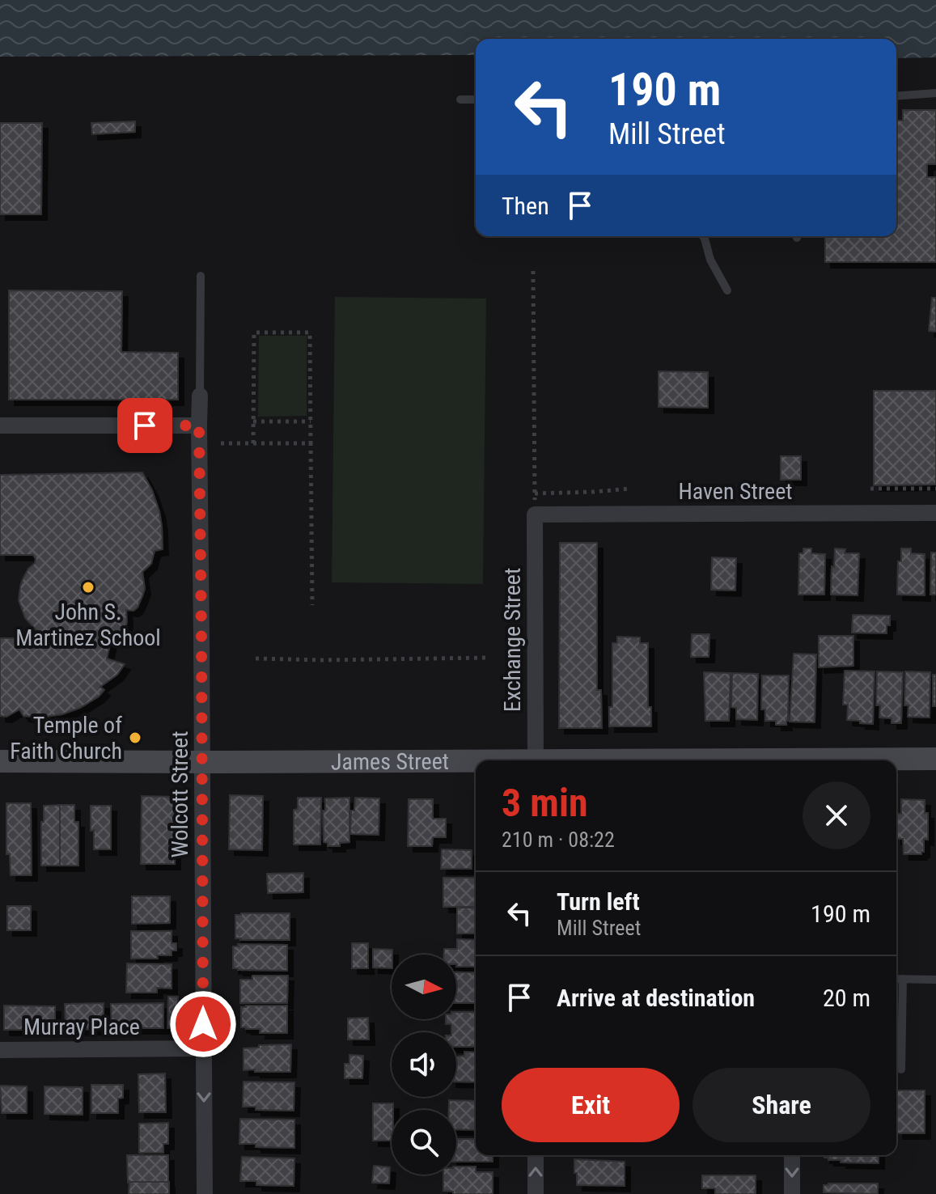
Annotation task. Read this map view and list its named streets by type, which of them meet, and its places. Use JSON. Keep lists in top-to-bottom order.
{
  "streets": {
    "main road": ["James Street"],
    "street": [
      "Haven Street",
      "Exchange Street",
      "Wolcott Street",
      "Murray Place"
    ]
  },
  "crossings": [
    ["Haven Street", "Exchange Street"],
    ["James Street", "Wolcott Street"],
    ["Wolcott Street", "Murray Place"]
  ],
  "places": ["John S. Martinez School", "Temple of Faith Church"],
  "north": "right",
  "page": {
    "turn": ["190 m", "Mill Street"],
    "then": "Then",
    "heading": ["3 min", "210 m · 08:22"],
    "list": [
      {
        "name": "Turn left",
        "note": "Mill Street",
        "value": "190 m"
      },
      {
        "name": "Arrive at destination",
        "value": "20 m"
      }
    ],
    "buttons": ["Exit", "Share"]
  }
}
